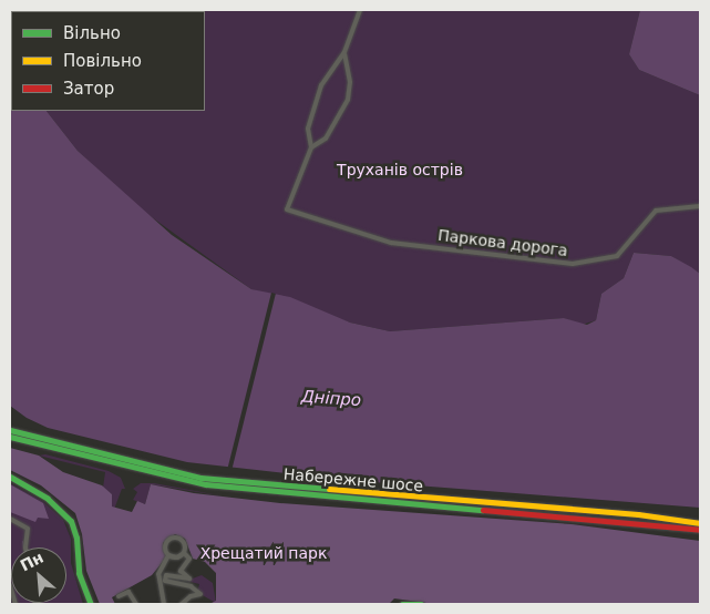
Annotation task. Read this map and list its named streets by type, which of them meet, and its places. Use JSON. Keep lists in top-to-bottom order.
{
  "streets": {
    "main road": ["Набережне шосе"],
    "street": ["Паркова дорога"]
  },
  "water": ["Дніпро"],
  "parks": ["Труханів острів", "Хрещатий парк"],
  "legend": ["Вільно", "Повільно", "Затор"],
  "north": "top left"
}
